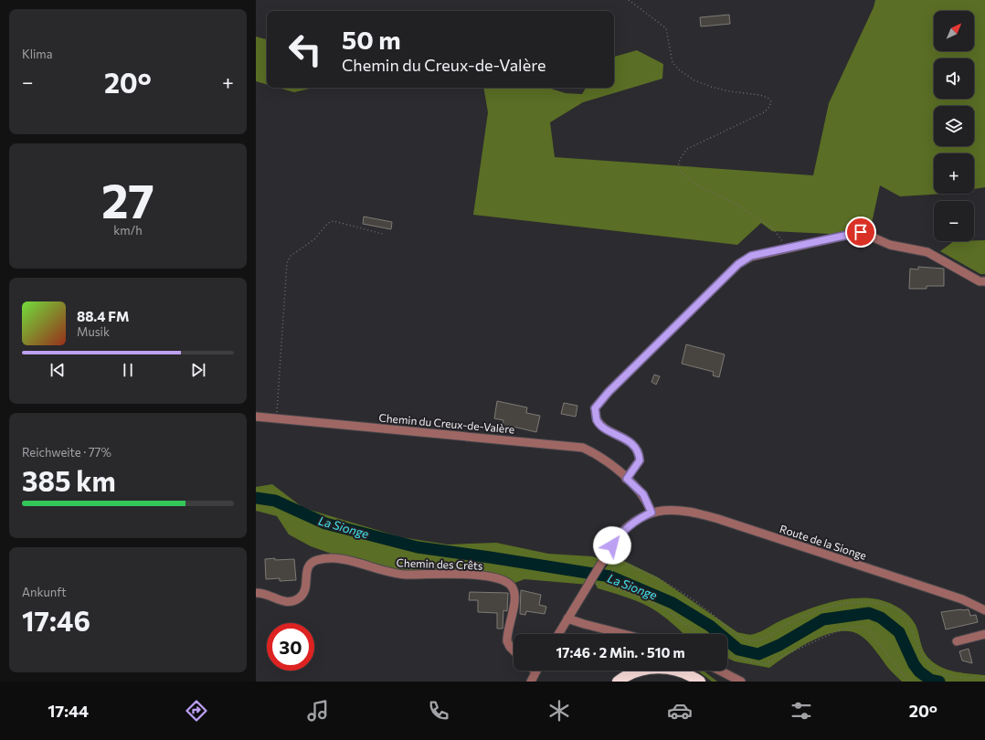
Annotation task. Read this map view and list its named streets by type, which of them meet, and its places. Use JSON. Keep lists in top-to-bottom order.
{
  "streets": {
    "street": ["Chemin du Creux-de-Valère", "Route de la Sionge", "Chemin des Crêts"]
  },
  "crossings": [
    ["Chemin du Creux-de-Valère", "Route de la Sionge"]
  ],
  "water": ["La Sionge"],
  "north": "top right",
  "page": {
    "tile": [
      "Klima",
      ["27", "km/h"],
      ["Reichweite · 77%", "385 km"],
      ["Ankunft", "17:46"]
    ],
    "map_buttons": ["+", "−"],
    "turn": ["50 m", "Chemin du Creux-de-Valère"],
    "heat": ["−", "20°", "+"],
    "song": ["88.4 FM", "Musik"],
    "limit": "30",
    "trip": "17:46 · 2 Min. · 510 m",
    "tabs": ["17:44", "20°"]
  }
}
